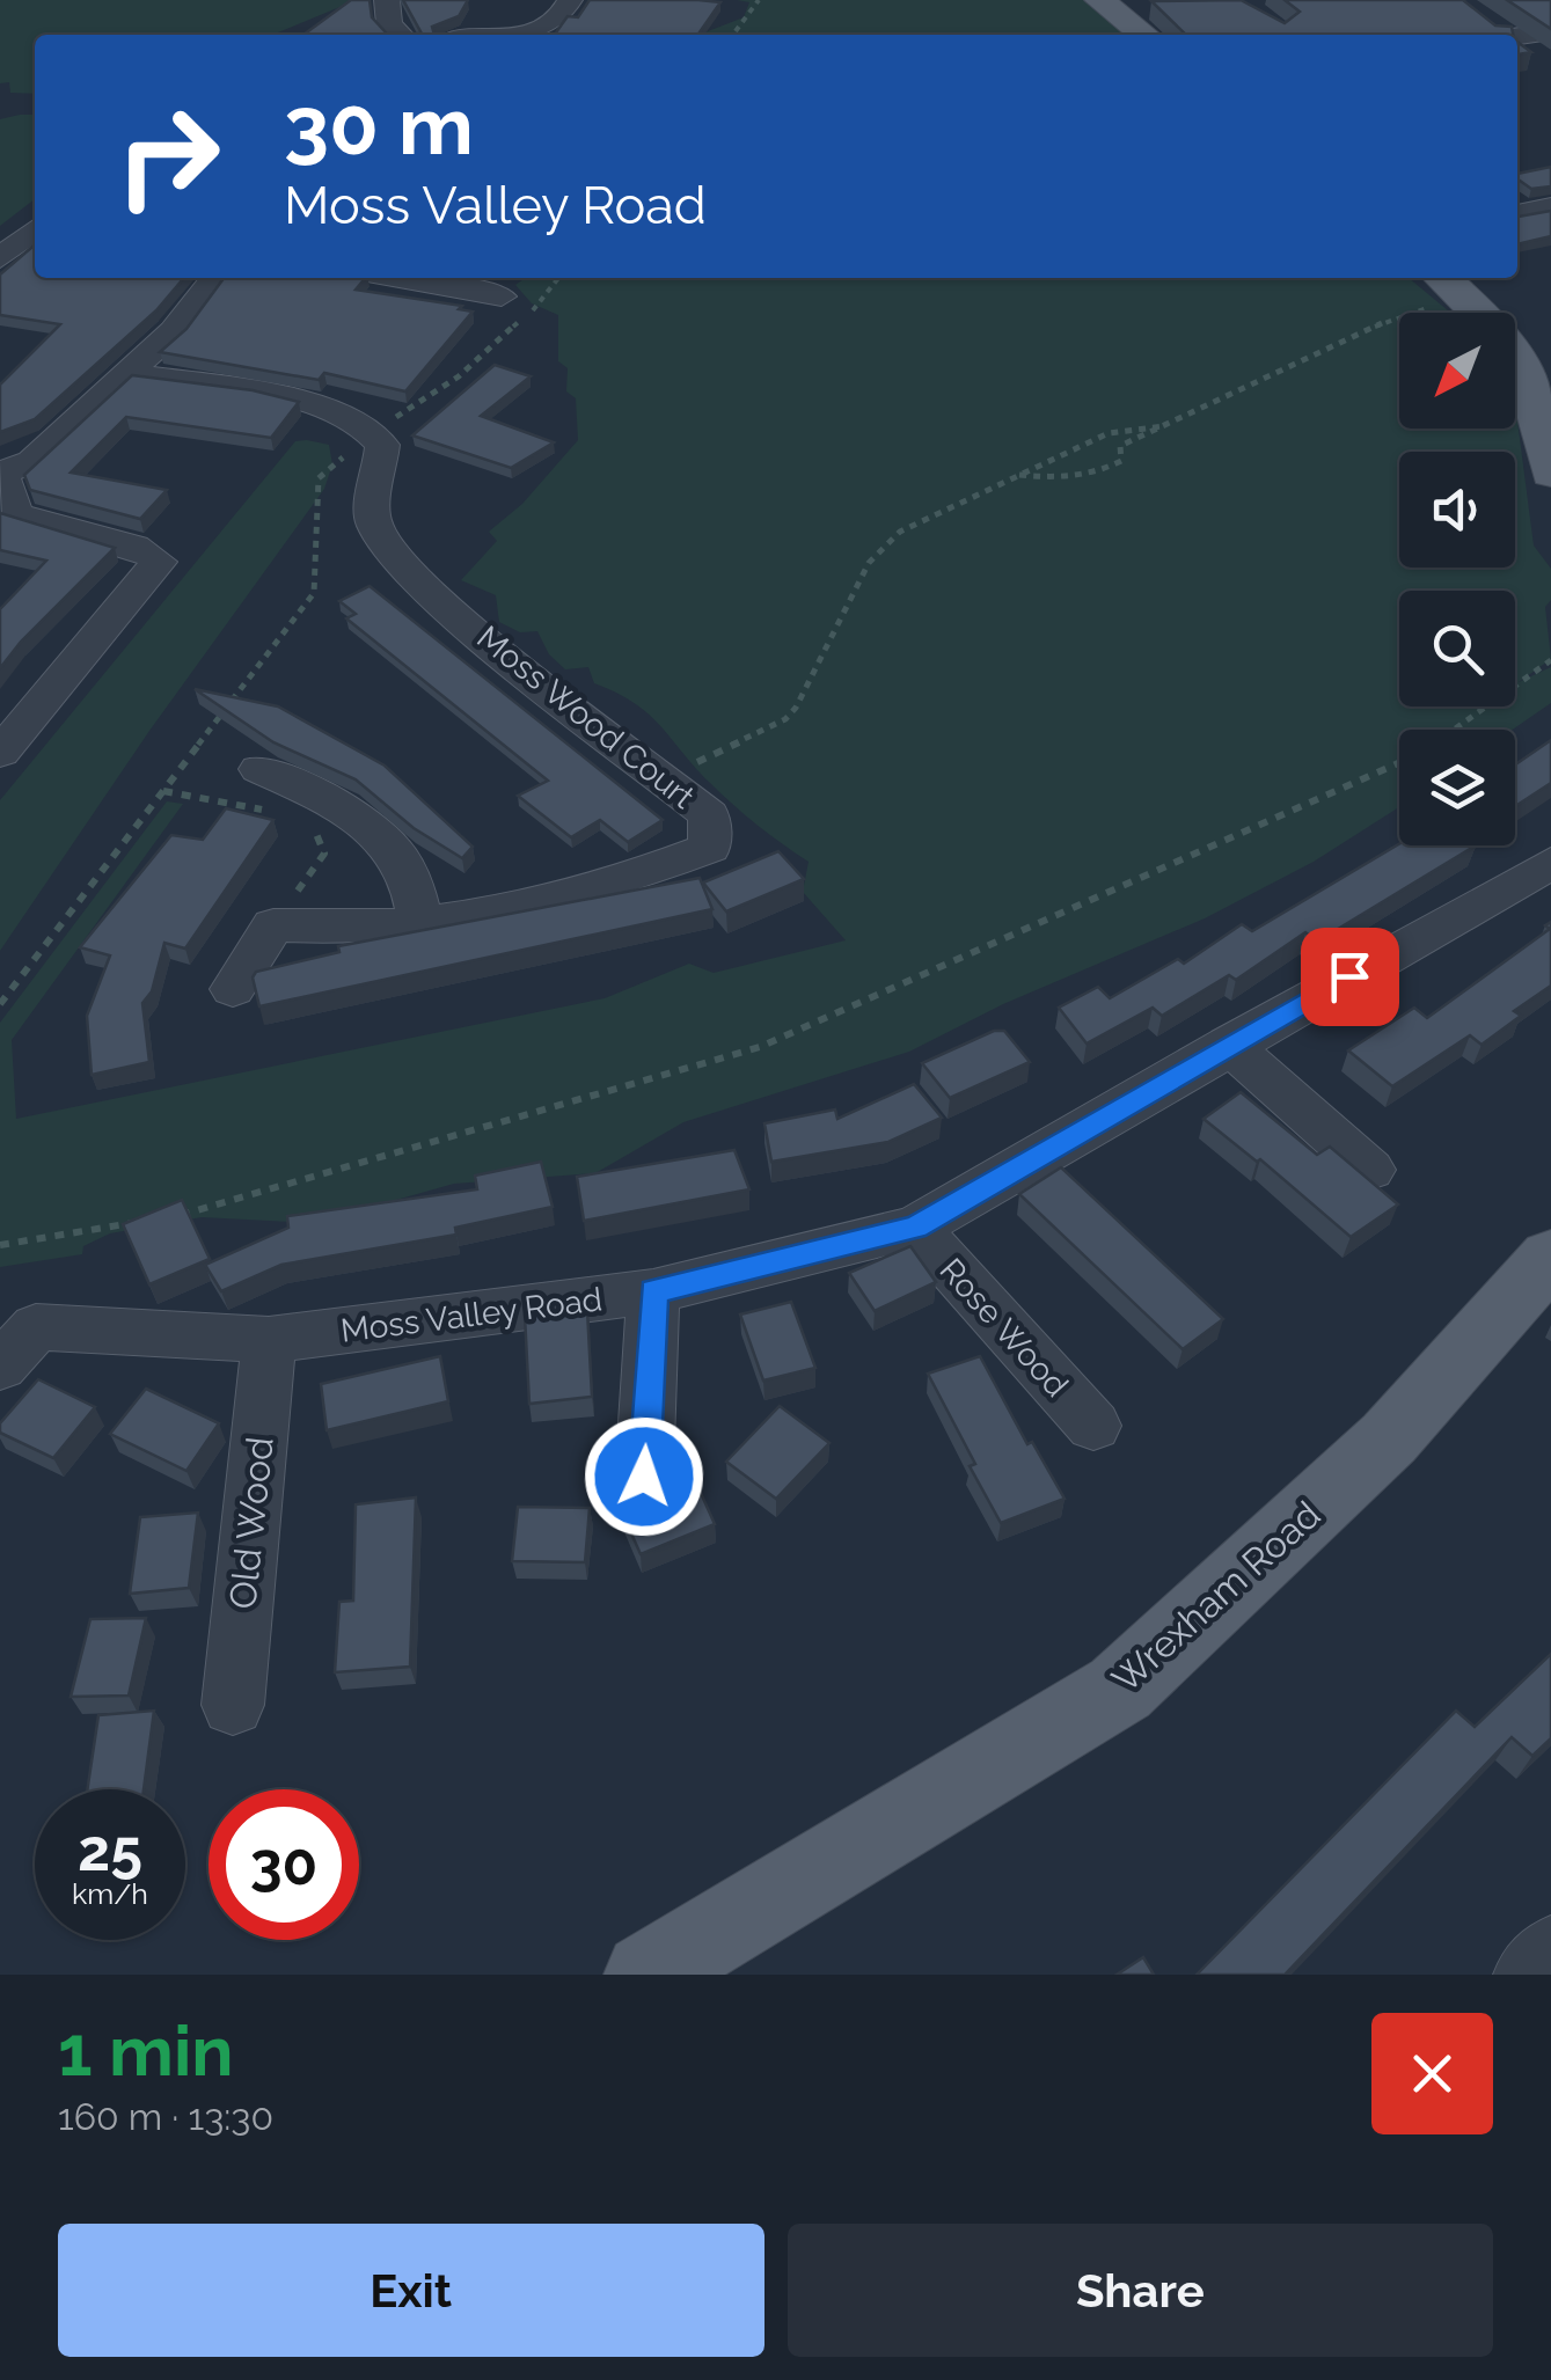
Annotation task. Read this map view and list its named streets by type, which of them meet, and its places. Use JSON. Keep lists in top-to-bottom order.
{
  "streets": {
    "main road": ["Wrexham Road"],
    "street": [
      "Moss Wood Court",
      "Moss Valley Road",
      "Rose Wood",
      "Old Wood"
    ]
  },
  "crossings": [
    ["Moss Valley Road", "Rose Wood"],
    ["Moss Valley Road", "Old Wood"]
  ],
  "north": "bottom left",
  "page": {
    "turn": ["30 m", "Moss Valley Road"],
    "speed": "25 km/h",
    "limit": "30",
    "heading": ["1 min", "160 m · 13:30"],
    "buttons": ["Exit", "Share"]
  }
}
